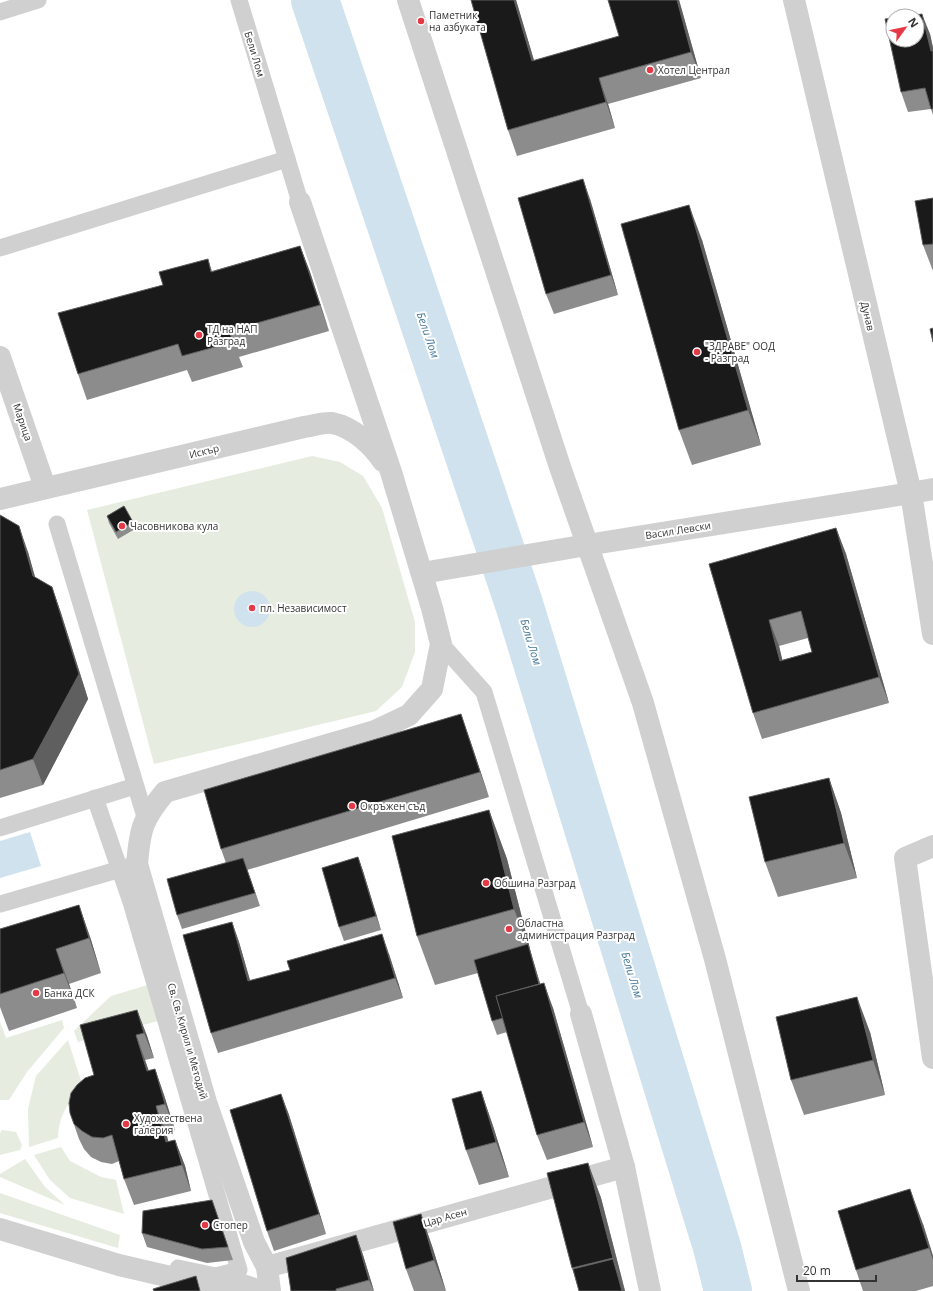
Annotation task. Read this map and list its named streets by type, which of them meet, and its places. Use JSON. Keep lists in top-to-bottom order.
{
  "streets": {
    "street": [
      "Бели Лом",
      "Дунав",
      "Марица",
      "Искър",
      "Васил Левски",
      "Св. Св. Кирил и Методий",
      "Цар Асен"
    ]
  },
  "crossings": [
    ["Бели Лом", "Искър"],
    ["Бели Лом", "Васил Левски"],
    ["Бели Лом", "Св. Св. Кирил и Методий"],
    ["Бели Лом", "Цар Асен"],
    ["Дунав", "Васил Левски"],
    ["Марица", "Искър"],
    ["Св. Св. Кирил и Методий", "Цар Асен"]
  ],
  "water": ["Бели Лом"],
  "places": [
    "Паметник на азбуката",
    "Хотел Централ",
    "ТД на НАП Разград",
    "\"ЗДРАВЕ\" ООД - Разград",
    "Часовникова кула",
    "пл. Независимост",
    "Окръжен съд",
    "Обшина Разград",
    "Областна администрация Разград",
    "Банка ДСК",
    "Художествена галерия",
    "Стопер"
  ],
  "scale_bar": "20 m",
  "north": "top right"
}
